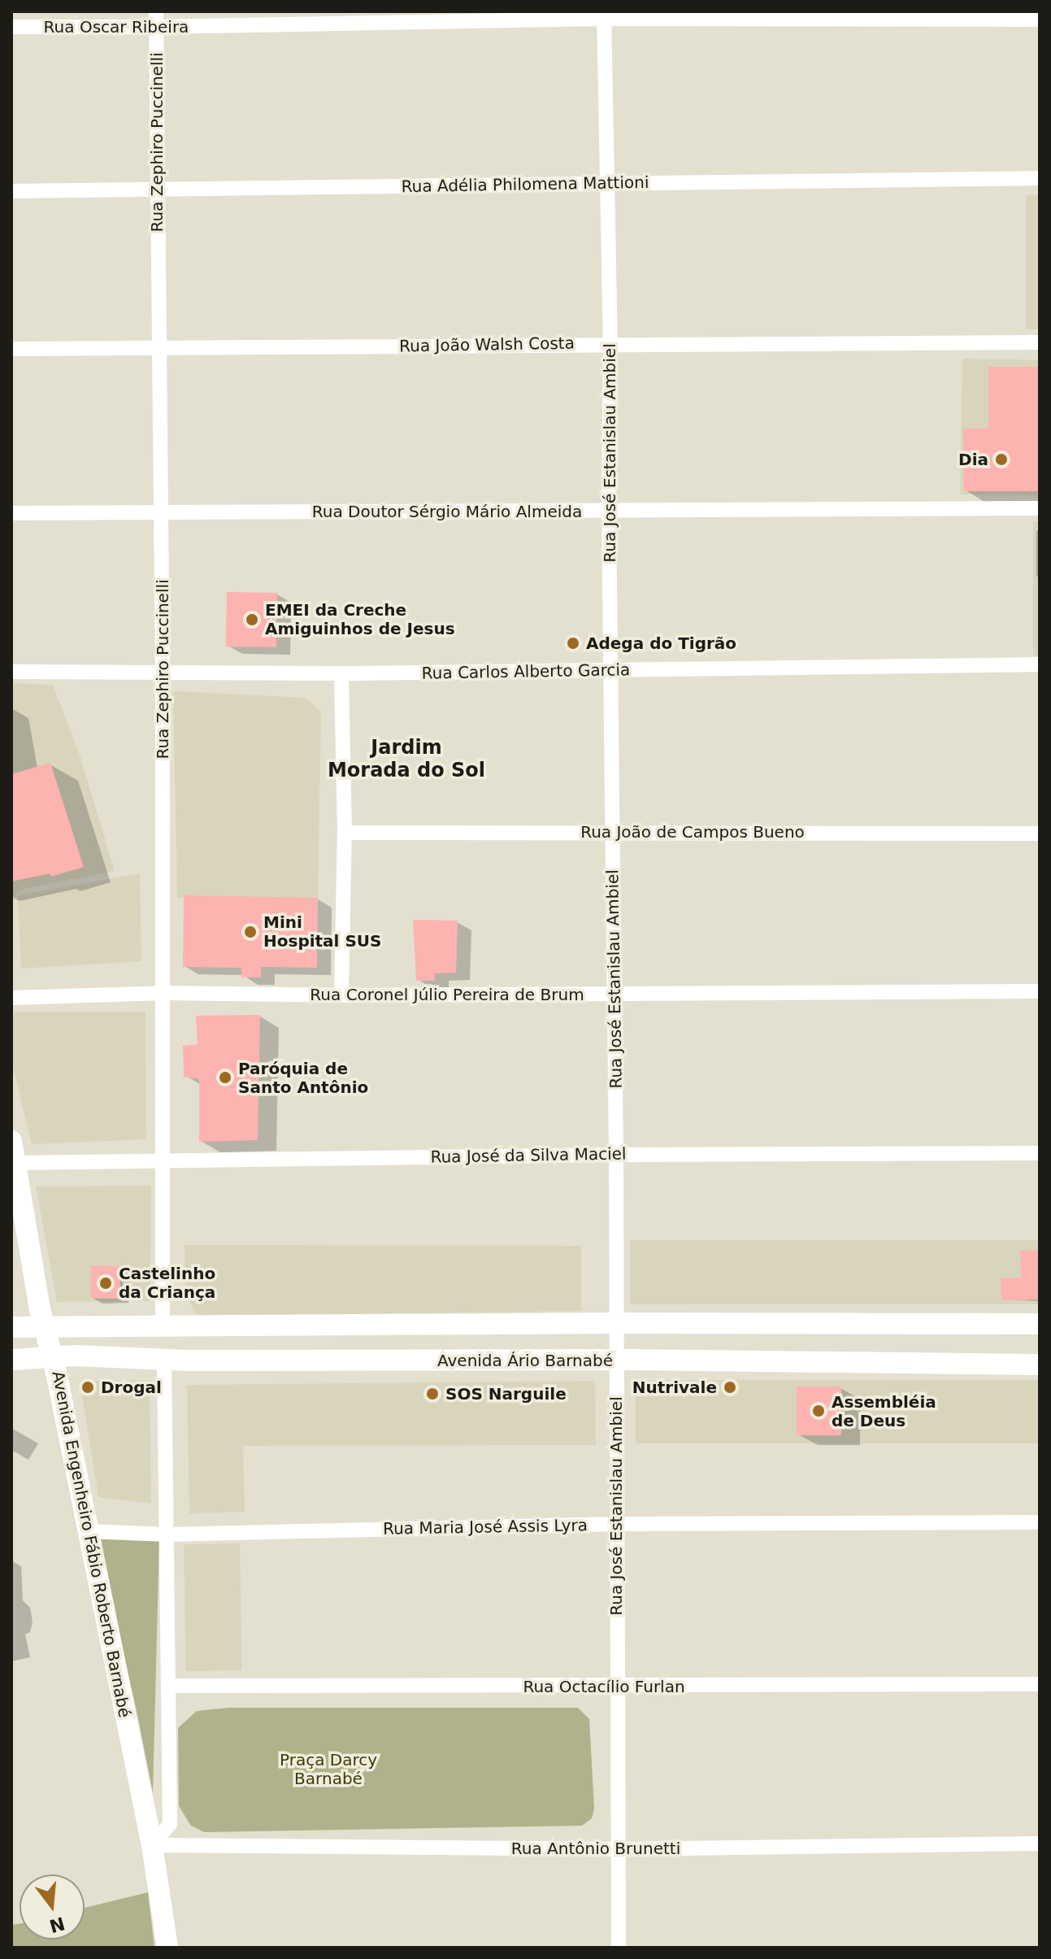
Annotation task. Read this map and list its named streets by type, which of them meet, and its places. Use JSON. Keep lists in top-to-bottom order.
{
  "streets": {
    "main road": ["Avenida Ário Barnabé", "Avenida Engenheiro Fábio Roberto Barnabé"],
    "street": [
      "Rua Oscar Ribeira",
      "Rua Zephiro Puccinelli",
      "Rua Adélia Philomena Mattioni",
      "Rua João Walsh Costa",
      "Rua José Estanislau Ambiel",
      "Rua Doutor Sérgio Mário Almeida",
      "Rua Carlos Alberto Garcia",
      "Rua João de Campos Bueno",
      "Rua Coronel Júlio Pereira de Brum",
      "Rua José da Silva Maciel",
      "Rua Maria José Assis Lyra",
      "Rua Octacílio Furlan",
      "Rua Antônio Brunetti"
    ]
  },
  "crossings": [
    ["Rua Oscar Ribeira", "Rua Zephiro Puccinelli"],
    ["Rua Oscar Ribeira", "Rua José Estanislau Ambiel"],
    ["Rua Zephiro Puccinelli", "Rua Adélia Philomena Mattioni"],
    ["Rua Zephiro Puccinelli", "Rua João Walsh Costa"],
    ["Rua Zephiro Puccinelli", "Rua Doutor Sérgio Mário Almeida"],
    ["Rua Zephiro Puccinelli", "Rua Carlos Alberto Garcia"],
    ["Rua Zephiro Puccinelli", "Rua Coronel Júlio Pereira de Brum"],
    ["Rua Zephiro Puccinelli", "Rua José da Silva Maciel"],
    ["Rua Adélia Philomena Mattioni", "Rua José Estanislau Ambiel"],
    ["Rua João Walsh Costa", "Rua José Estanislau Ambiel"],
    ["Rua José Estanislau Ambiel", "Rua Doutor Sérgio Mário Almeida"],
    ["Rua José Estanislau Ambiel", "Rua Carlos Alberto Garcia"],
    ["Rua José Estanislau Ambiel", "Rua João de Campos Bueno"],
    ["Rua José Estanislau Ambiel", "Rua Coronel Júlio Pereira de Brum"],
    ["Rua José Estanislau Ambiel", "Rua José da Silva Maciel"],
    ["Rua José Estanislau Ambiel", "Avenida Ário Barnabé"],
    ["Rua José Estanislau Ambiel", "Rua Maria José Assis Lyra"],
    ["Rua José Estanislau Ambiel", "Rua Octacílio Furlan"],
    ["Rua José Estanislau Ambiel", "Rua Antônio Brunetti"],
    ["Rua José da Silva Maciel", "Avenida Engenheiro Fábio Roberto Barnabé"],
    ["Avenida Ário Barnabé", "Avenida Engenheiro Fábio Roberto Barnabé"],
    ["Rua Maria José Assis Lyra", "Avenida Engenheiro Fábio Roberto Barnabé"],
    ["Avenida Engenheiro Fábio Roberto Barnabé", "Rua Antônio Brunetti"]
  ],
  "districts": ["Jardim Morada do Sol"],
  "parks": ["Praça Darcy Barnabé"],
  "places": [
    "Dia",
    "EMEI da Creche Amiguinhos de Jesus",
    "Adega do Tigrão",
    "Mini Hospital SUS",
    "Paróquia de Santo Antônio",
    "Castelinho da Criança",
    "Drogal",
    "Nutrivale",
    "SOS Narguile",
    "Assembléia de Deus"
  ],
  "north": "bottom"
}
